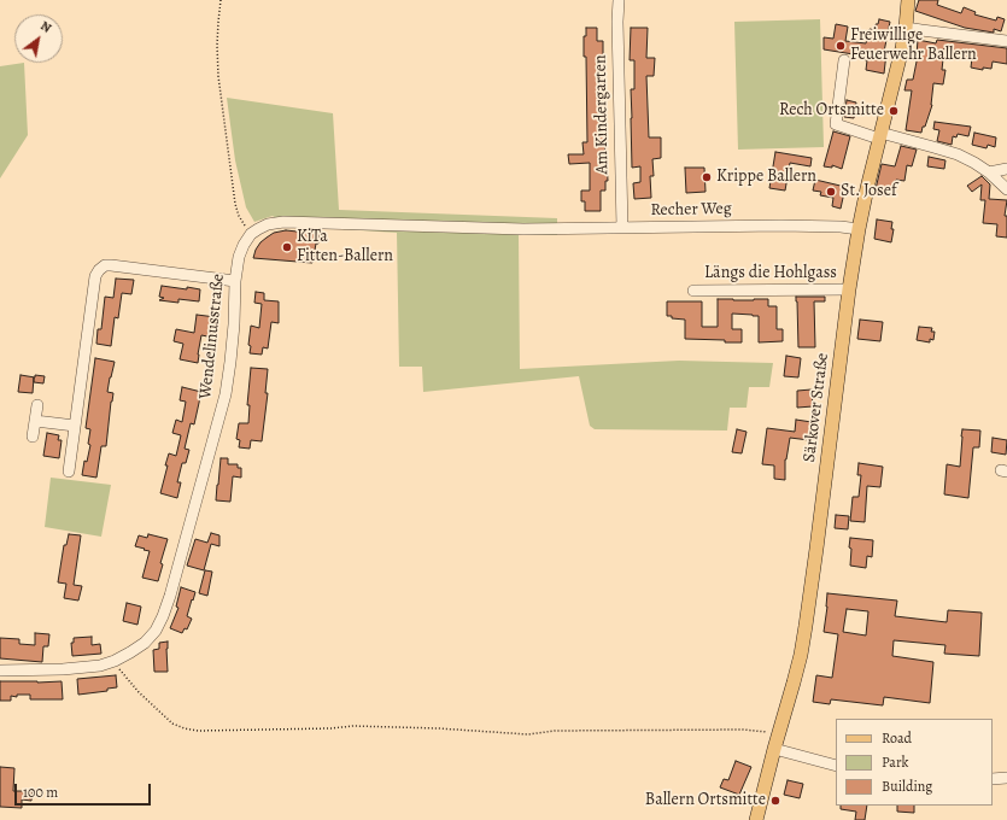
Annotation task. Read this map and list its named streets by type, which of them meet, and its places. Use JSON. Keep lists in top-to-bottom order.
{
  "streets": {
    "main road": ["Särkover Straße"],
    "street": [
      "Am Kindergarten",
      "Recher Weg",
      "Längs die Hohlgass",
      "Wendelinusstraße"
    ]
  },
  "crossings": [
    ["Am Kindergarten", "Recher Weg"],
    ["Recher Weg", "Wendelinusstraße"],
    ["Recher Weg", "Särkover Straße"],
    ["Längs die Hohlgass", "Särkover Straße"]
  ],
  "places": [
    "Freiwillige Feuerwehr Ballern",
    "Rech Ortsmitte",
    "Krippe Ballern",
    "St. Josef",
    "KiTa Fitten-Ballern",
    "Ballern Ortsmitte"
  ],
  "legend": ["Road", "Park", "Building"],
  "scale_bar": "100 m",
  "north": "top right"
}
